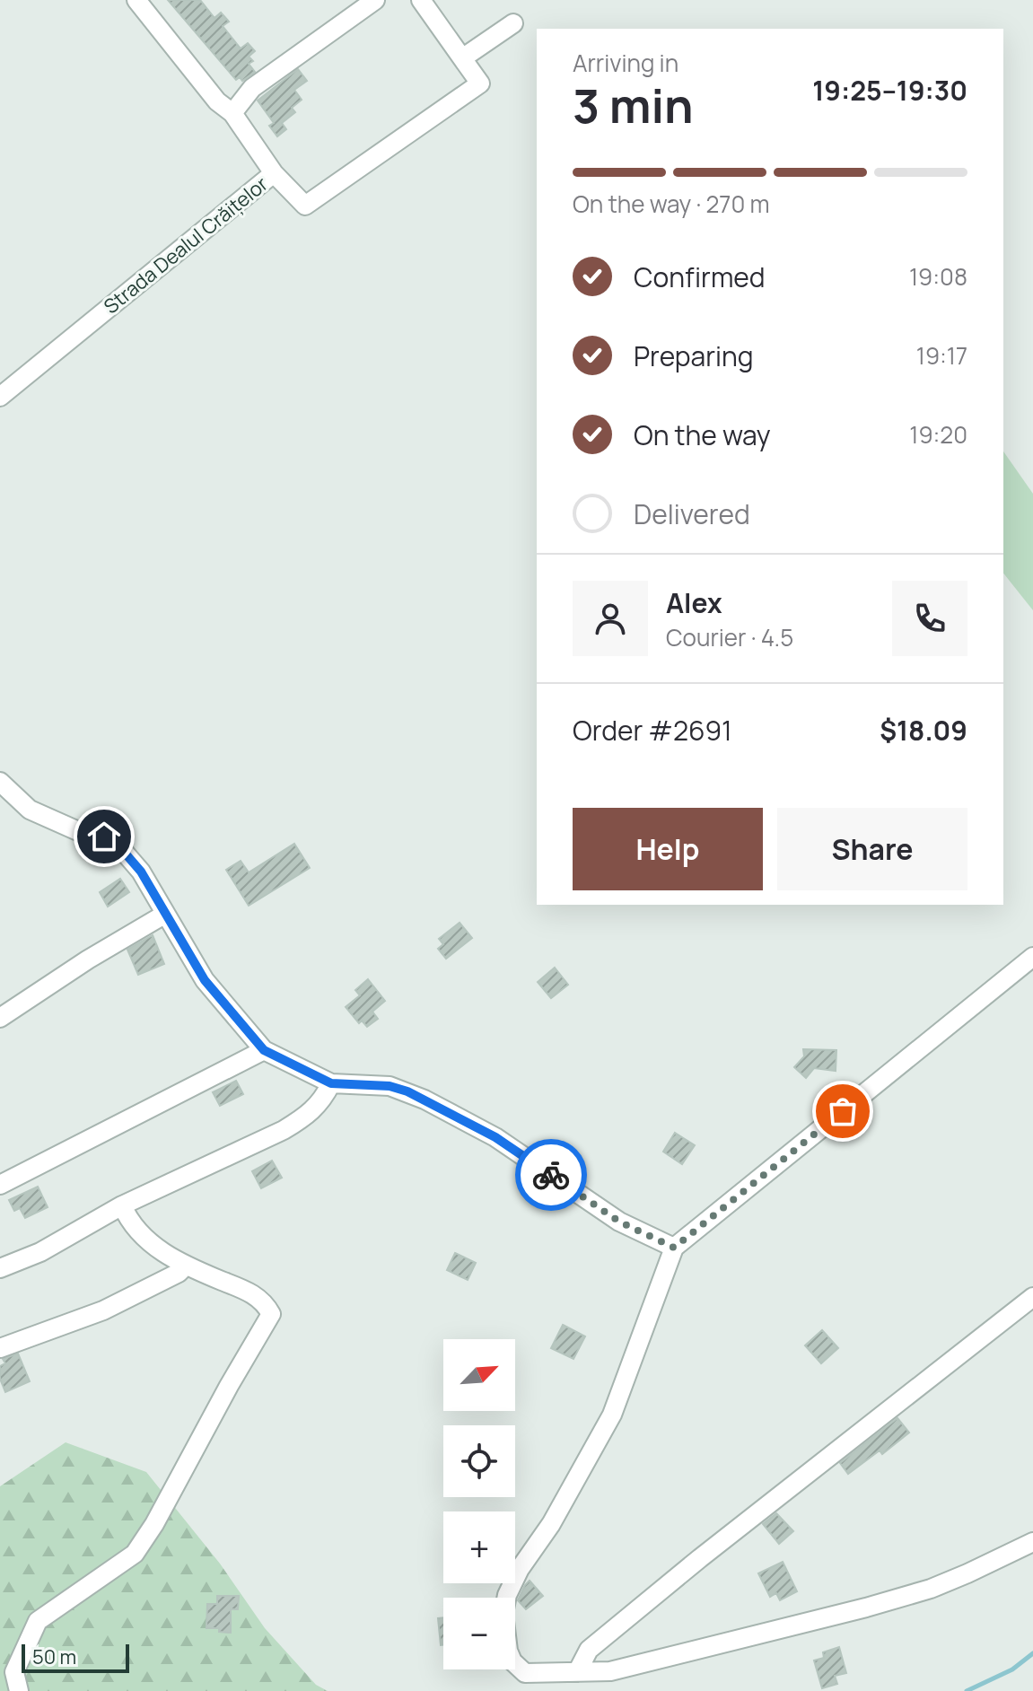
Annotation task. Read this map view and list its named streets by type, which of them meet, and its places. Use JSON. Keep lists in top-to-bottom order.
{
  "streets": {
    "street": ["Strada Dealul Crăițelor"]
  },
  "scale_bar": "50 m",
  "north": "top right",
  "page": {
    "heading": ["3 min", "Arriving in", "19:25–19:30"],
    "panel": [
      "Alex",
      "Courier · 4.5",
      "Order #2691",
      "$18.09"
    ],
    "bar": "On the way · 270 m",
    "list": [
      ["Confirmed", "19:08"],
      ["Preparing", "19:17"],
      ["On the way", "19:20"],
      "Delivered"
    ],
    "buttons": ["Help", "Share"],
    "map_buttons": ["+", "−"],
    "scale": "50 m"
  }
}
